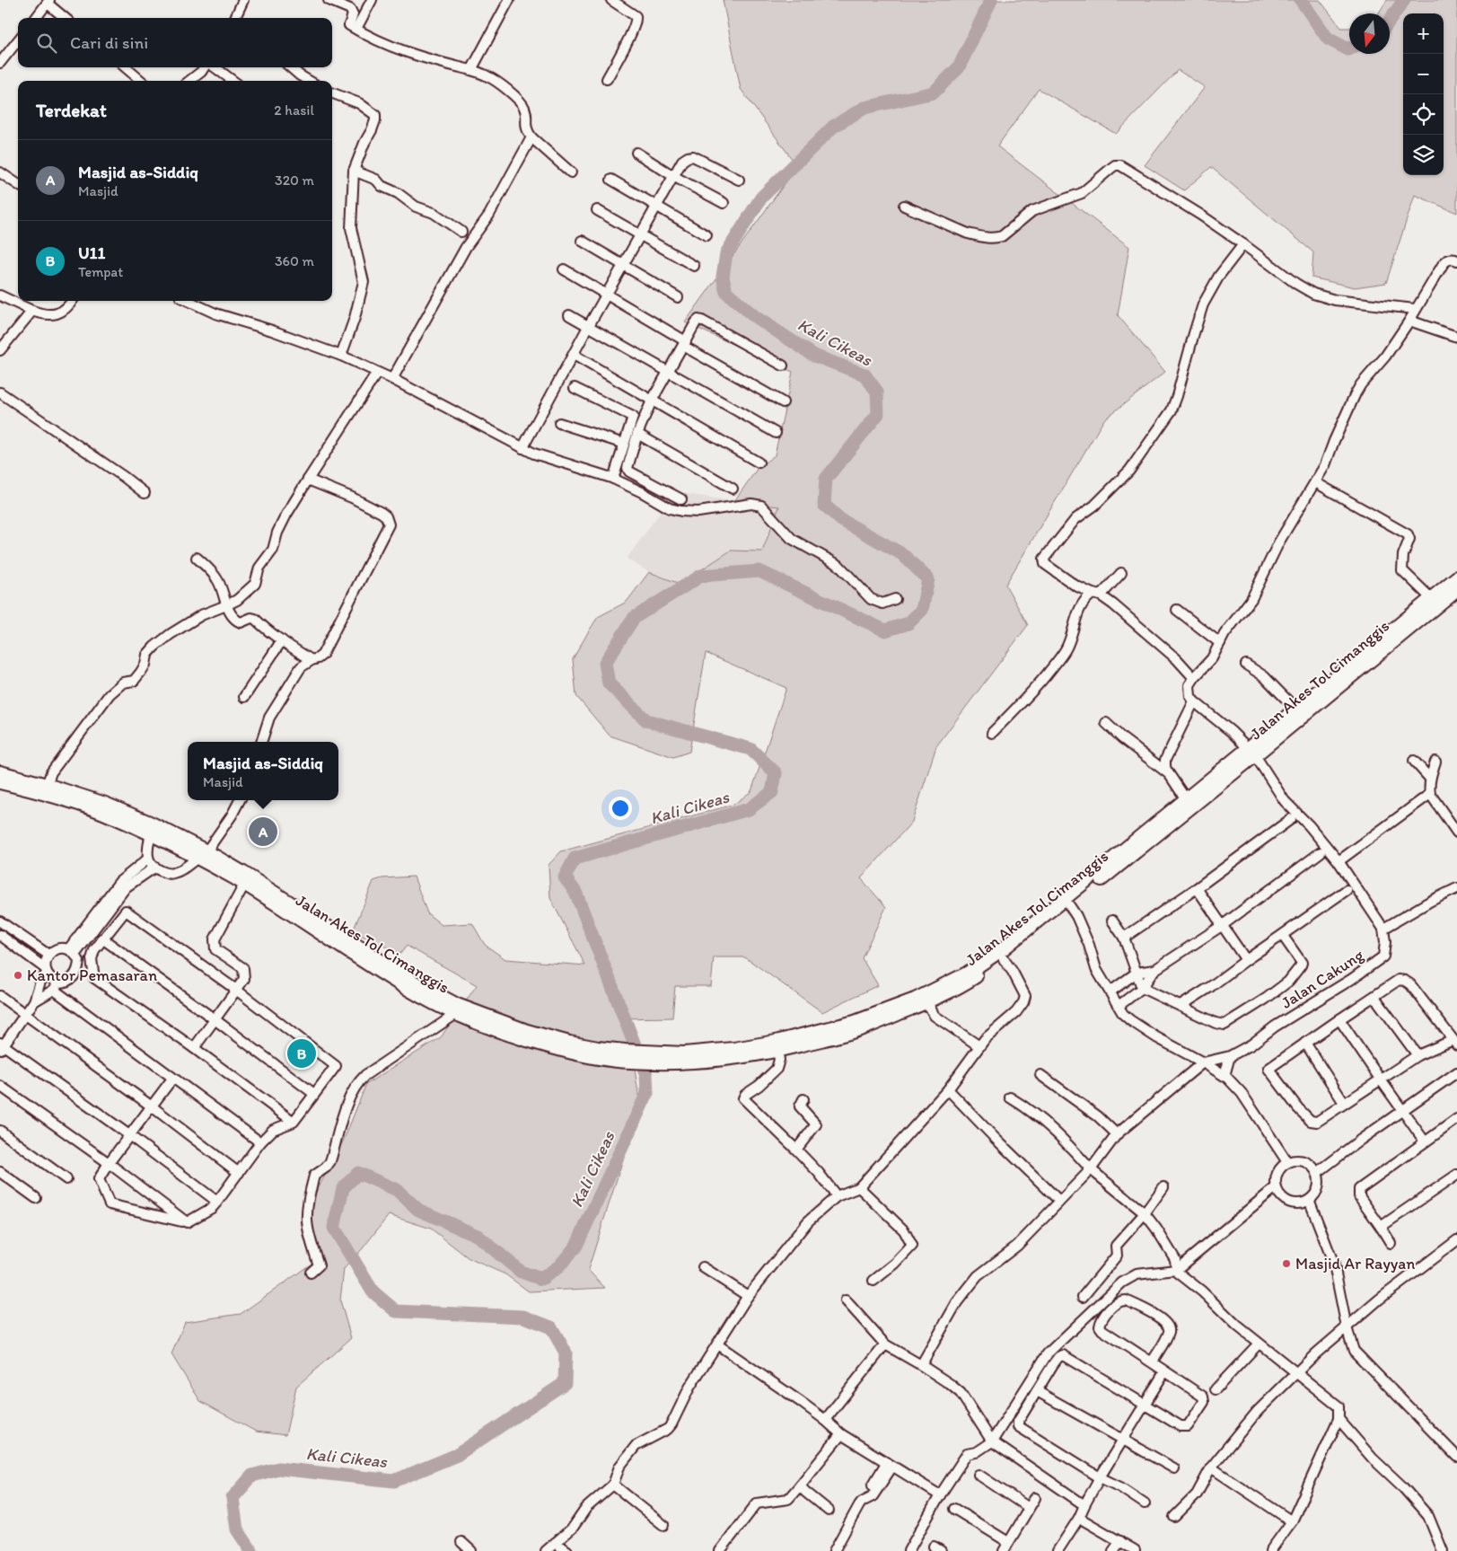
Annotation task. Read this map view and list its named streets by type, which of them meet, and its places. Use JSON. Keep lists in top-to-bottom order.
{
  "streets": {
    "main road": ["Jalan Akes Tol Cimanggis"],
    "street": ["Jalan Cakung"]
  },
  "water": ["Kali Cikeas"],
  "places": ["Kantor Pemasaran", "Masjid Ar Rayyan"],
  "north": "bottom",
  "page": {
    "map_buttons": ["+", "−"],
    "search": "Cari di sini",
    "heading": ["Terdekat", "2 hasil"],
    "list": [
      {
        "mark": "A",
        "name": "Masjid as-Siddiq",
        "note": "Masjid",
        "value": "320 m"
      },
      {
        "mark": "B",
        "name": "U11",
        "note": "Tempat",
        "value": "360 m"
      }
    ],
    "popup": ["Masjid as-Siddiq", "Masjid"],
    "pins": ["A", "B"]
  }
}
